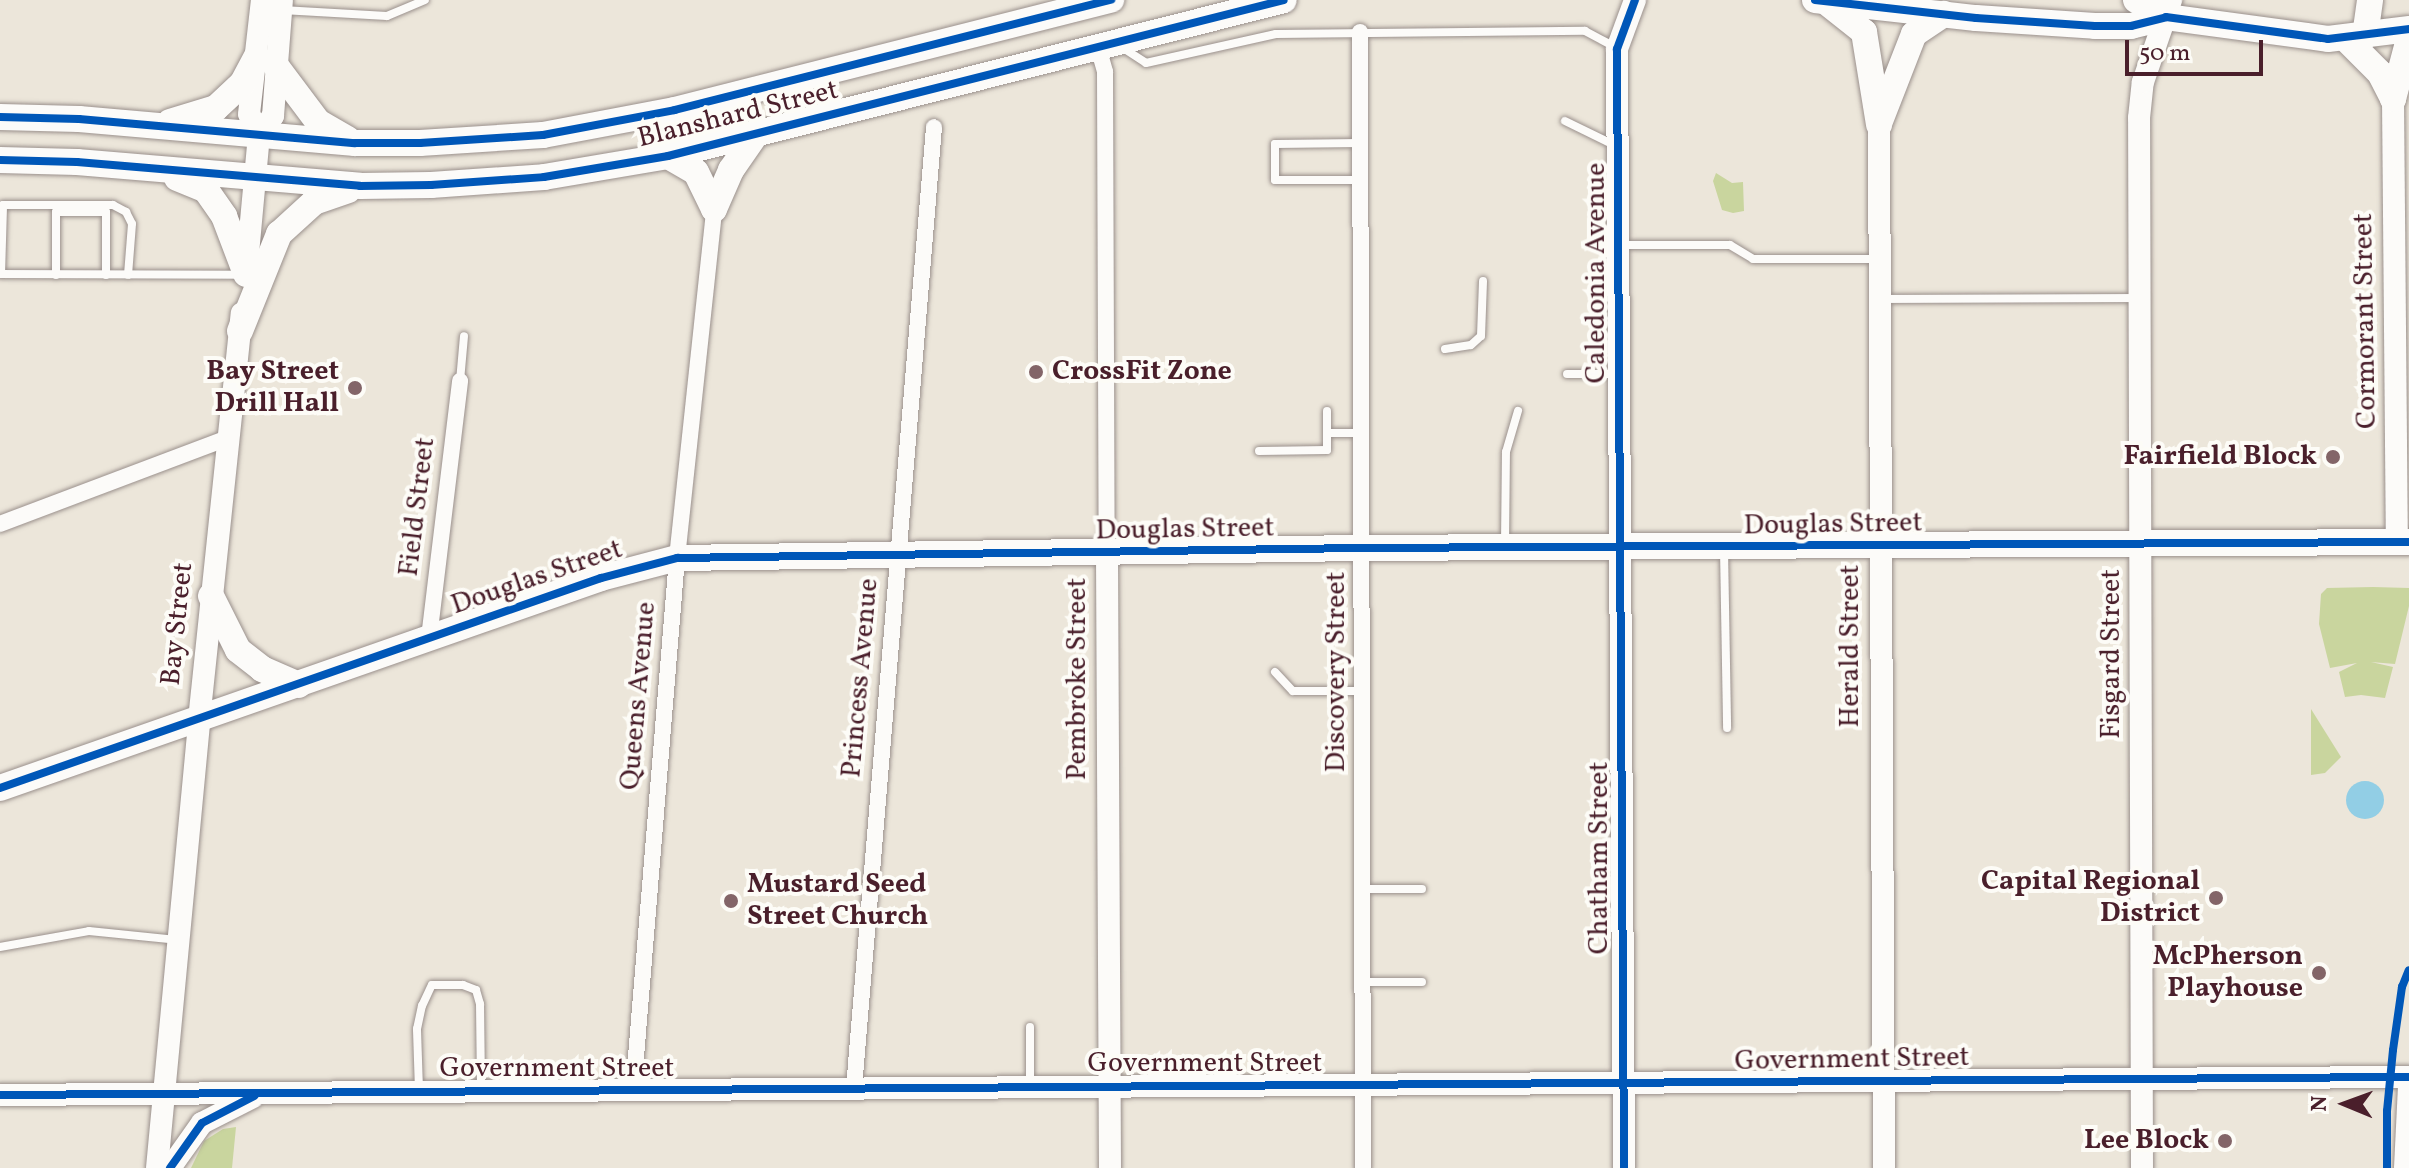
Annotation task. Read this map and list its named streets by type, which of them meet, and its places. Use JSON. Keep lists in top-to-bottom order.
{
  "streets": {
    "main road": ["Blanshard Street", "Douglas Street"],
    "street": [
      "Caledonia Avenue",
      "Cormorant Street",
      "Field Street",
      "Bay Street",
      "Herald Street",
      "Fisgard Street",
      "Discovery Street",
      "Princess Avenue",
      "Pembroke Street",
      "Queens Avenue",
      "Chatham Street",
      "Government Street"
    ]
  },
  "crossings": [
    ["Blanshard Street", "Bay Street"],
    ["Blanshard Street", "Pembroke Street"],
    ["Caledonia Avenue", "Douglas Street"],
    ["Caledonia Avenue", "Chatham Street"],
    ["Cormorant Street", "Douglas Street"],
    ["Field Street", "Douglas Street"],
    ["Douglas Street", "Bay Street"],
    ["Douglas Street", "Herald Street"],
    ["Douglas Street", "Fisgard Street"],
    ["Douglas Street", "Discovery Street"],
    ["Douglas Street", "Princess Avenue"],
    ["Douglas Street", "Pembroke Street"],
    ["Douglas Street", "Queens Avenue"],
    ["Douglas Street", "Chatham Street"],
    ["Bay Street", "Government Street"],
    ["Herald Street", "Government Street"],
    ["Fisgard Street", "Government Street"],
    ["Discovery Street", "Government Street"],
    ["Princess Avenue", "Government Street"],
    ["Pembroke Street", "Government Street"],
    ["Queens Avenue", "Government Street"],
    ["Chatham Street", "Government Street"]
  ],
  "places": [
    "CrossFit Zone",
    "Bay Street Drill Hall",
    "Fairfield Block",
    "Capital Regional District",
    "Mustard Seed Street Church",
    "McPherson Playhouse",
    "Lee Block"
  ],
  "scale_bar": "50 m",
  "north": "left"
}
